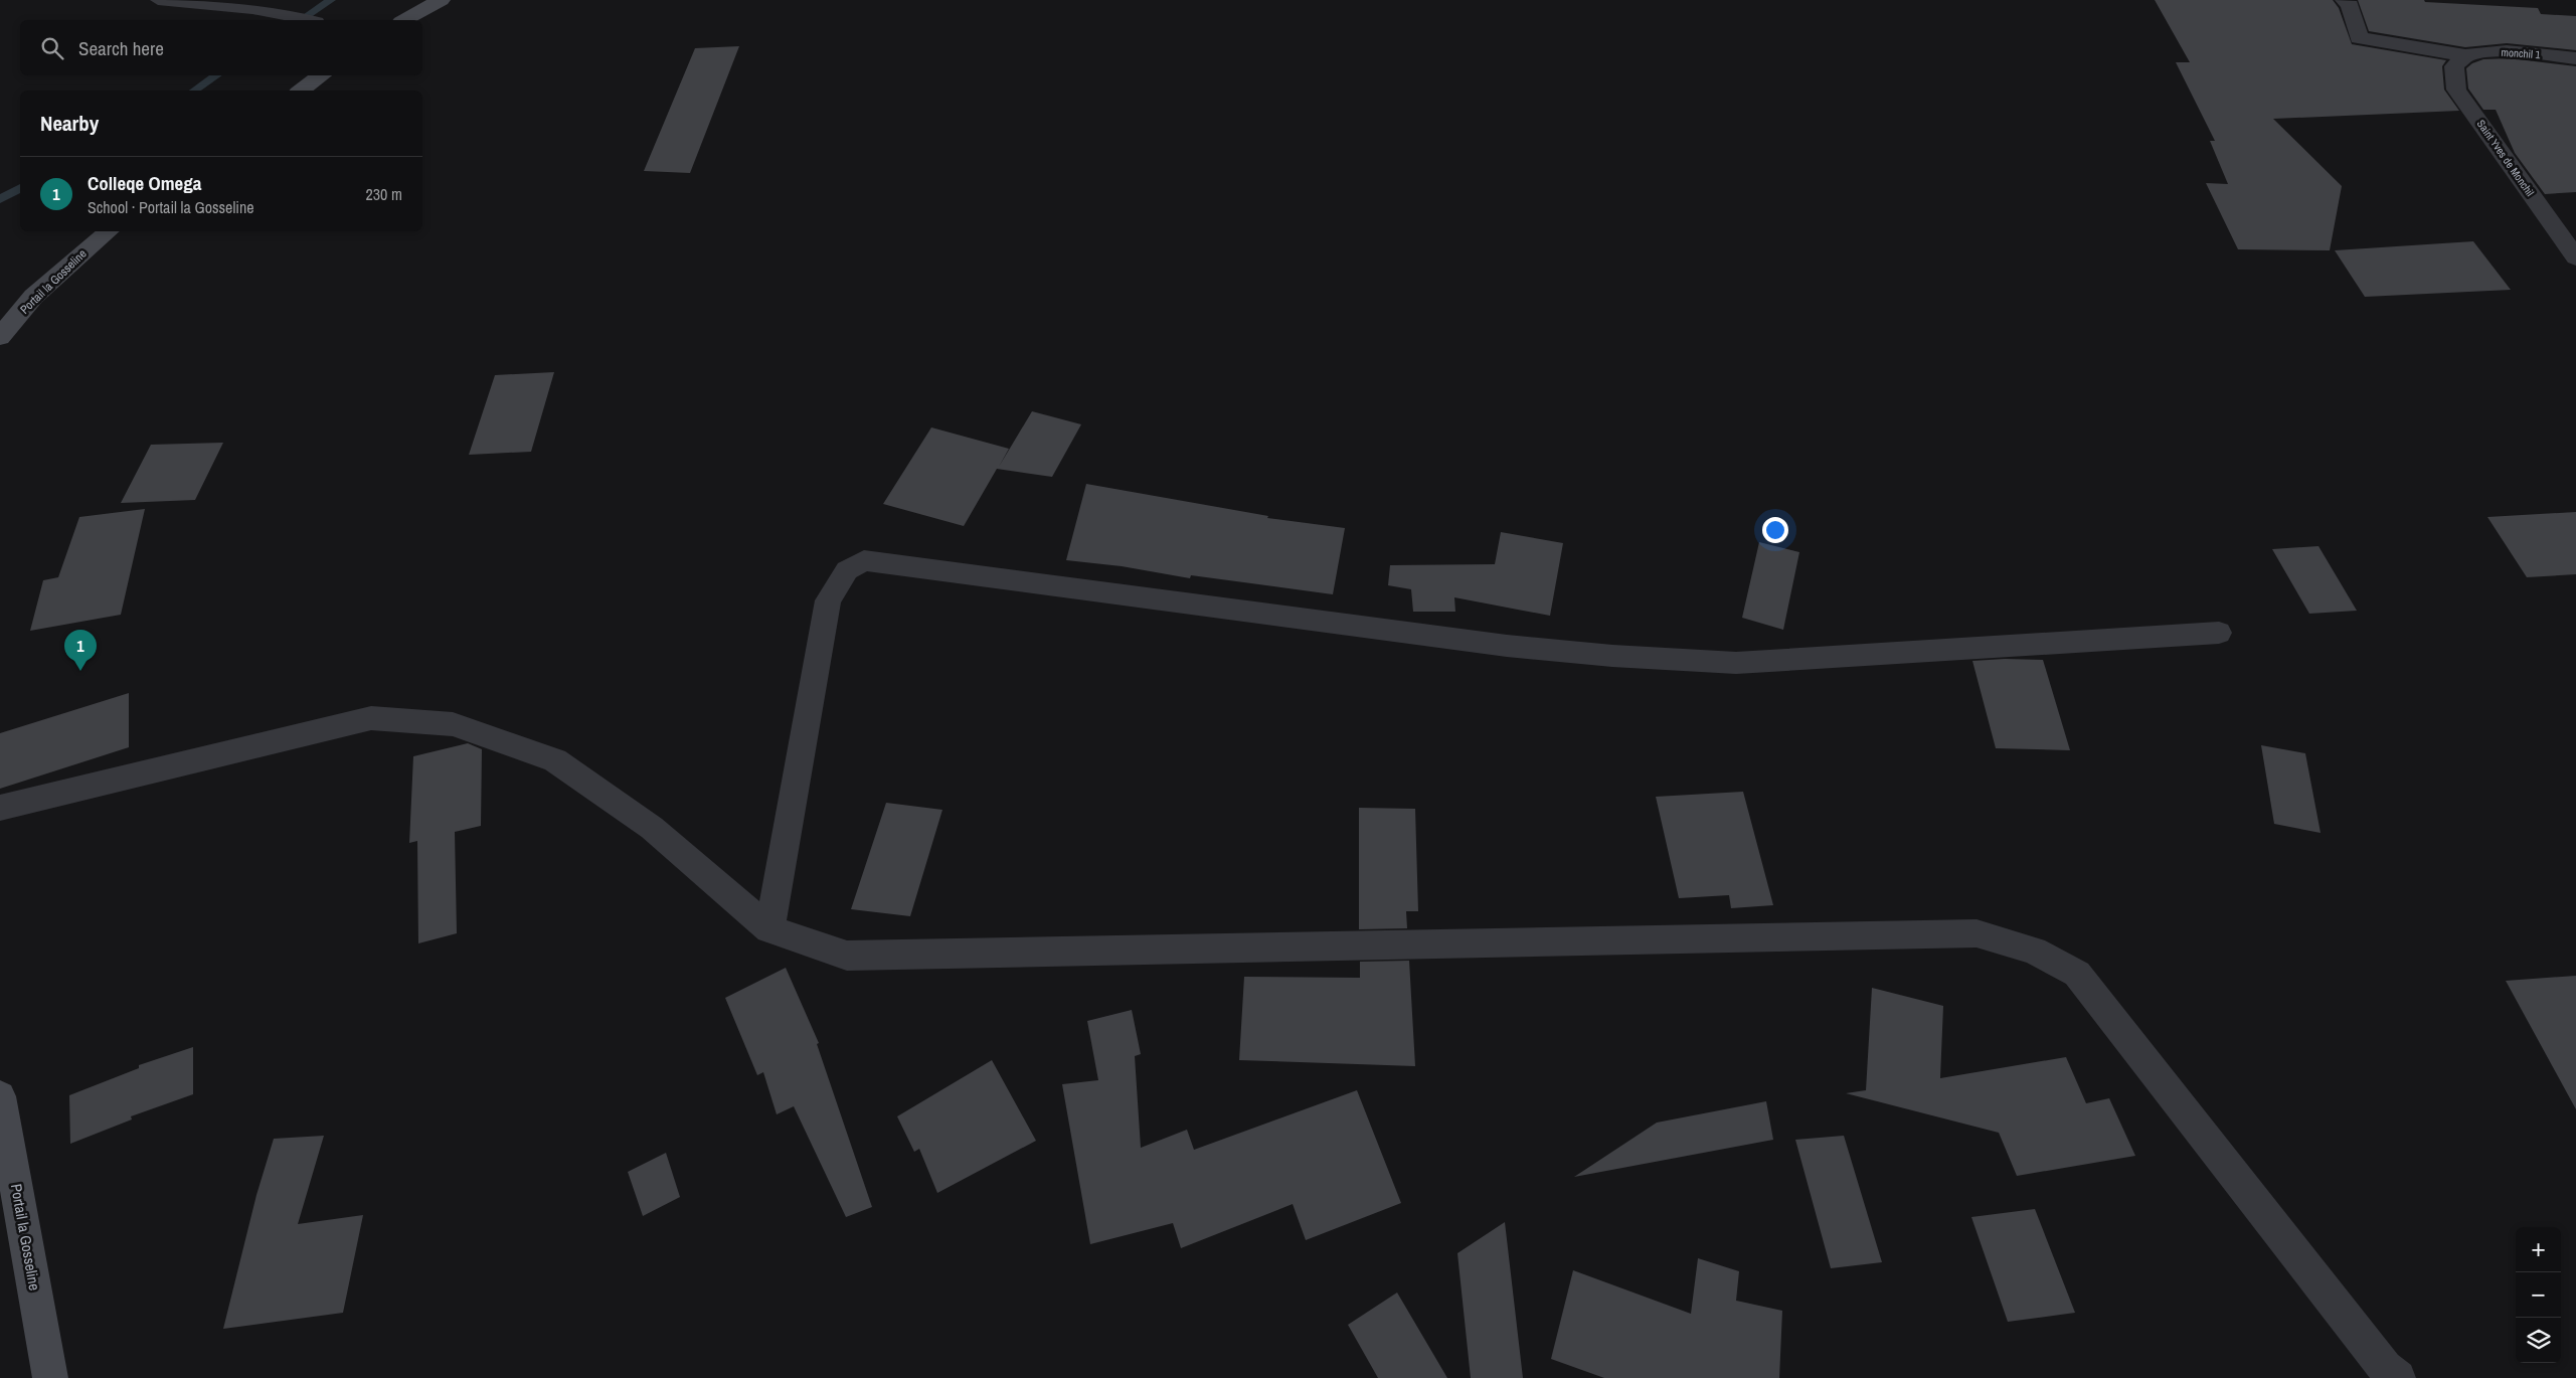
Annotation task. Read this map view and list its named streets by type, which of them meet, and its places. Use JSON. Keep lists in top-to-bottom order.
{
  "streets": {
    "street": ["monchil 1", "Saint Yves de Monchil", "Portail la Gosseline"]
  },
  "crossings": [
    ["monchil 1", "Saint Yves de Monchil"]
  ],
  "page": {
    "search": "Search here",
    "heading": "Nearby",
    "list": [
      {
        "mark": "1",
        "name": "Colleqe Omega",
        "note": "School · Portail la Gosseline",
        "value": "230 m"
      }
    ],
    "pins": "1",
    "map_buttons": ["+", "−"]
  }
}
